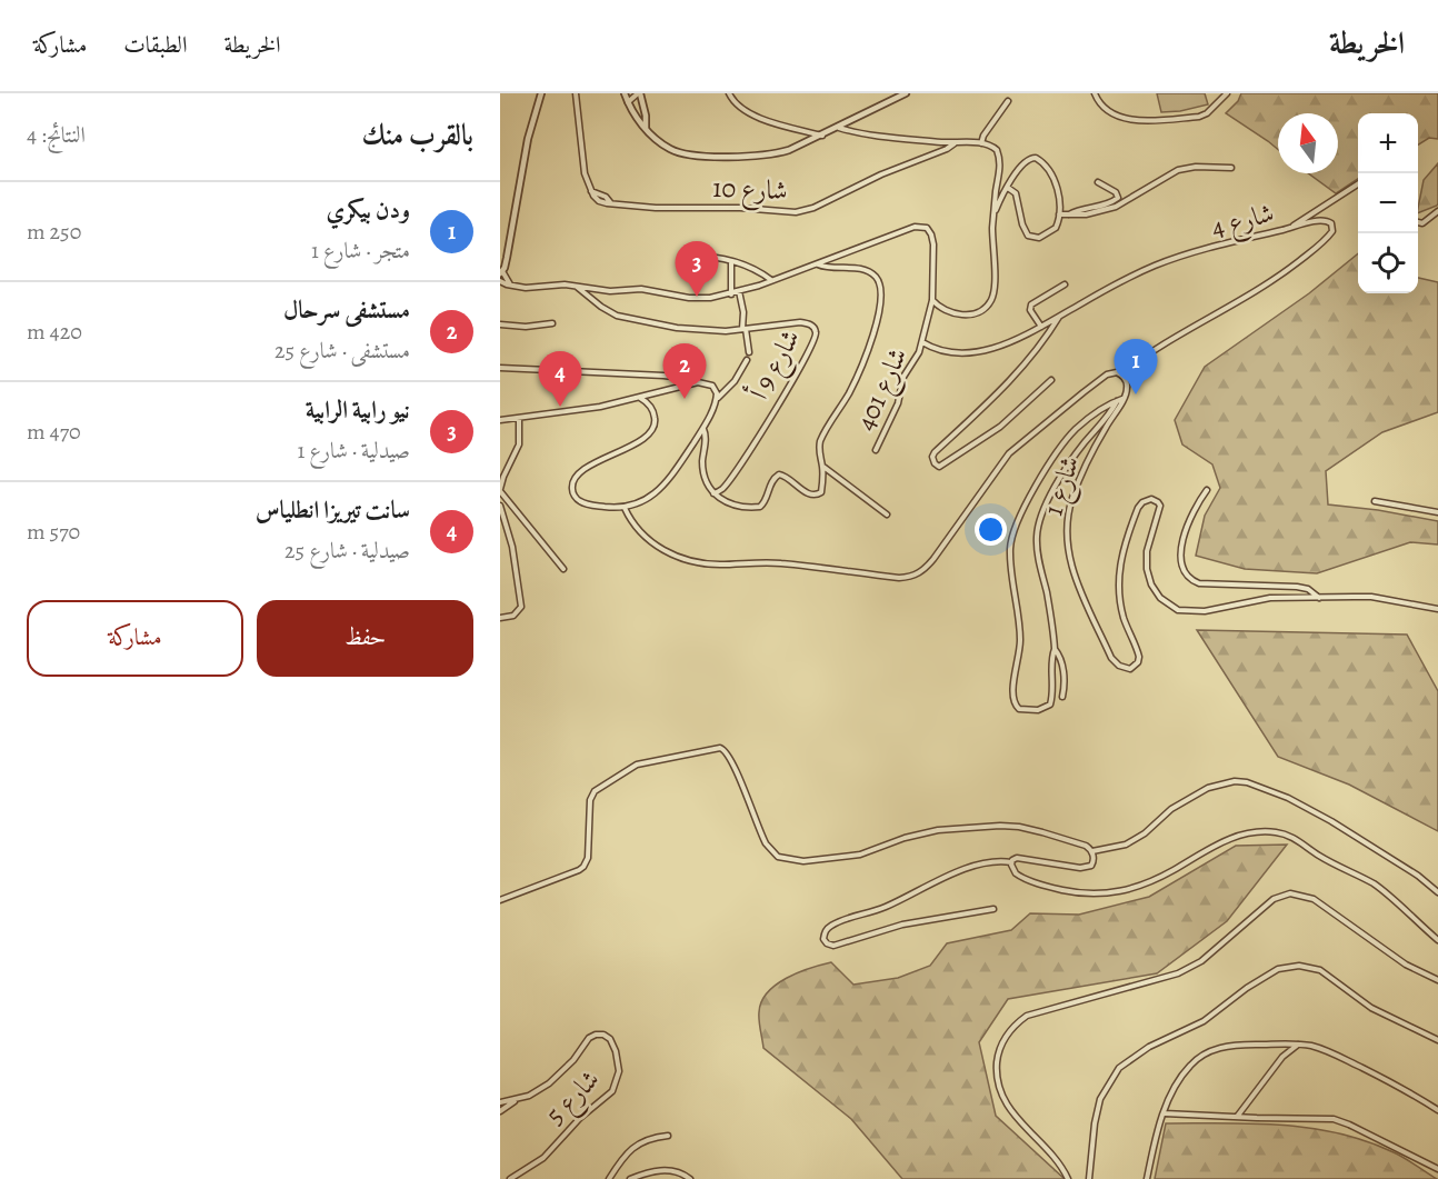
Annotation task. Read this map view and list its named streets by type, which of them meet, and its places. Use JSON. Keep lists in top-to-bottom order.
{
  "streets": {
    "street": [
      "شارع 10",
      "شارع 4",
      "شارع 9 أ",
      "شارع 401",
      "شارع 1",
      "شارع 5"
    ]
  },
  "crossings": [
    ["شارع 4", "شارع 401"],
    ["شارع 4", "شارع 1"]
  ],
  "north": "top",
  "page": {
    "header": "الخريطة",
    "nav": ["الخريطة", "الطبقات", "مشاركة"],
    "heading": ["بالقرب منك", "النتائج: 4"],
    "map_buttons": ["+", "−"],
    "list": [
      {
        "mark": "1",
        "name": "ودن بيكري",
        "note": "متجر · شارع 1",
        "value": "250 m"
      },
      {
        "mark": "2",
        "name": "مستشفى سرحال",
        "note": "مستشفى · شارع 25",
        "value": "420 m"
      },
      {
        "mark": "3",
        "name": "نيو رابية الرابية",
        "note": "صيدلية · شارع 1",
        "value": "470 m"
      },
      {
        "mark": "4",
        "name": "سانت تيريزا انطلياس",
        "note": "صيدلية · شارع 25",
        "value": "570 m"
      }
    ],
    "pins": [
      "3",
      "1",
      "2",
      "4"
    ],
    "buttons": ["حفظ", "مشاركة"]
  }
}
